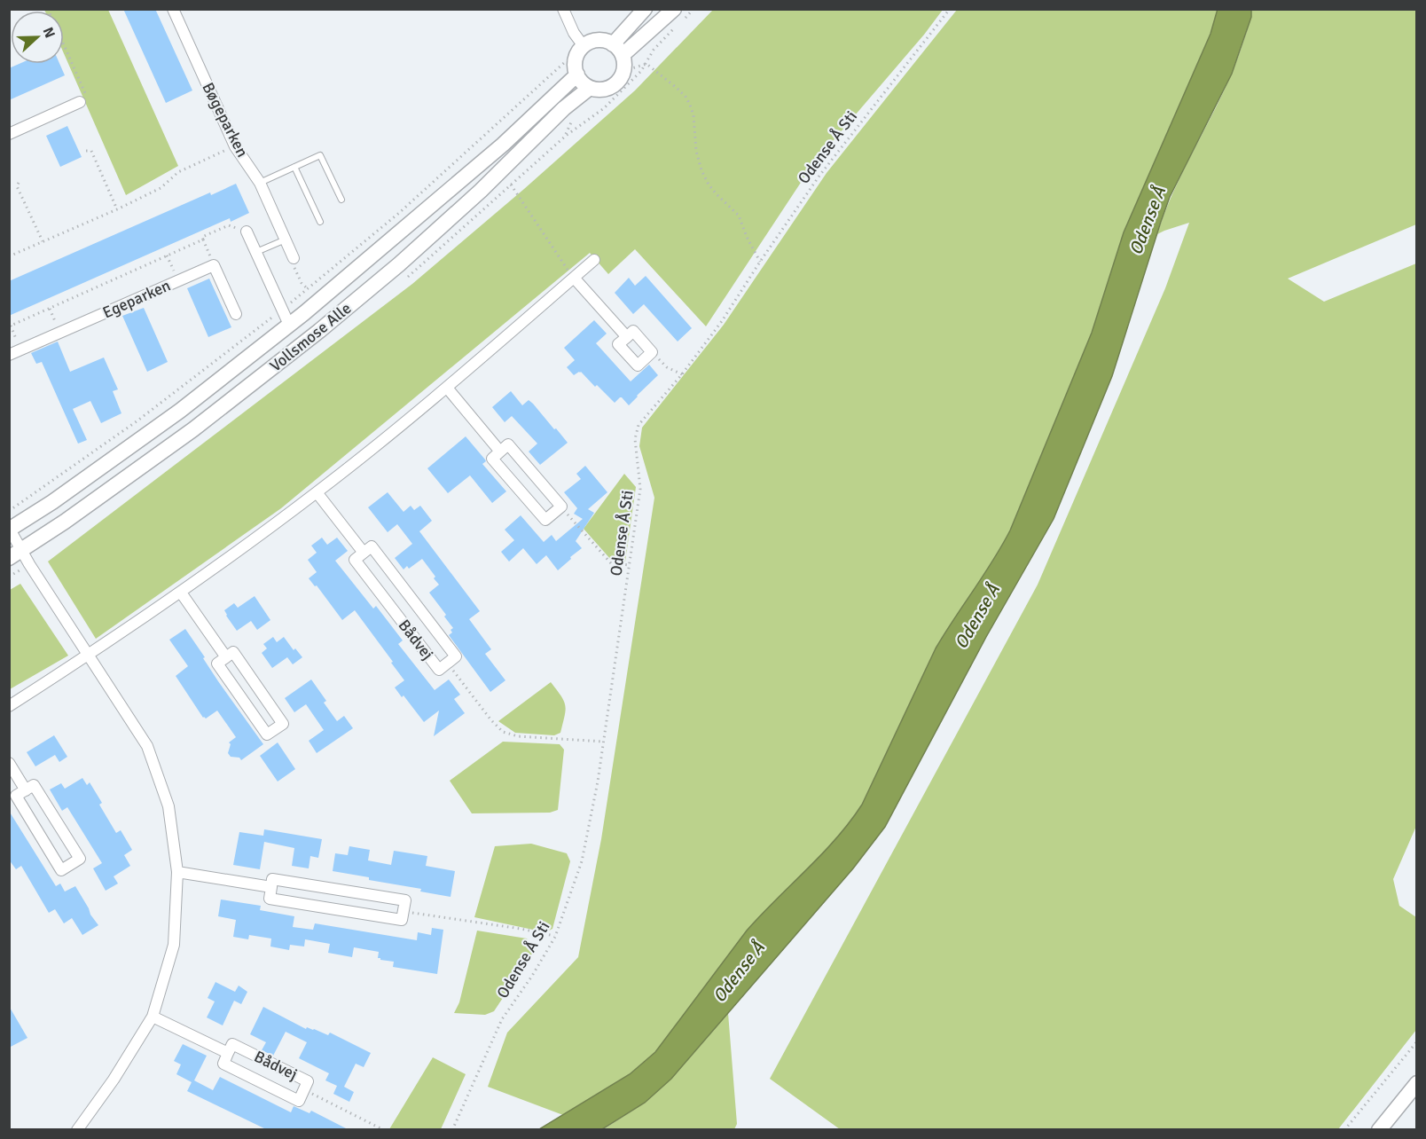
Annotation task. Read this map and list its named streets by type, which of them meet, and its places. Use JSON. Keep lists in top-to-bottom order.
{
  "streets": {
    "street": [
      "Bøgeparken",
      "Egeparken",
      "Vollsmose Alle",
      "Bådvej"
    ],
    "path": ["Odense Å Sti"]
  },
  "water": ["Odense Å"],
  "north": "right"
}
